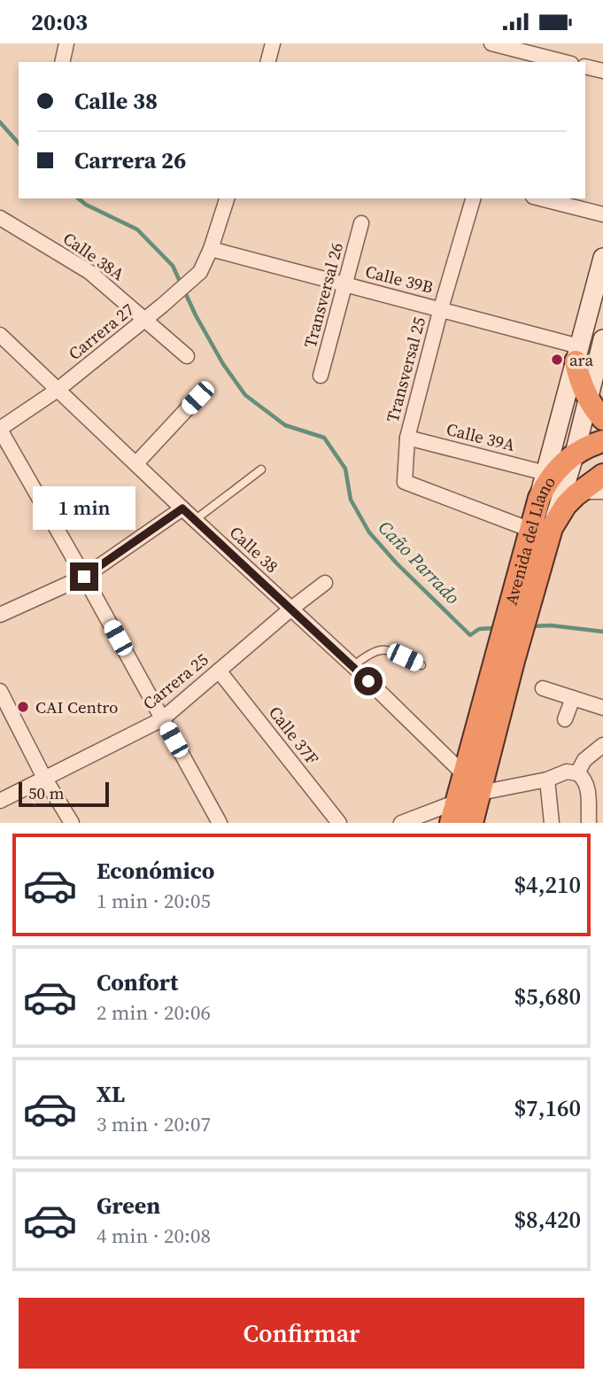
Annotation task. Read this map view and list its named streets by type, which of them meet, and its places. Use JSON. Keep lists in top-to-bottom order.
{
  "streets": {
    "highway": ["Avenida del Llano"],
    "street": [
      "Calle 38A",
      "Calle 39B",
      "Transversal 26",
      "Carrera 27",
      "Transversal 25",
      "Calle 39A",
      "Calle 38",
      "Carrera 25",
      "Calle 37F"
    ]
  },
  "crossings": [
    ["Calle 38A", "Carrera 27"],
    ["Calle 39B", "Transversal 26"],
    ["Calle 39B", "Carrera 27"],
    ["Calle 39B", "Transversal 25"],
    ["Calle 39B", "Avenida del Llano"],
    ["Carrera 27", "Calle 38"],
    ["Transversal 25", "Calle 39A"],
    ["Transversal 25", "Avenida del Llano"],
    ["Calle 39A", "Avenida del Llano"],
    ["Avenida del Llano", "Calle 38"],
    ["Calle 38", "Carrera 25"],
    ["Carrera 25", "Calle 37F"]
  ],
  "water": ["Caño Parrado"],
  "places": ["ara", "CAI Centro"],
  "scale_bar": "50 m",
  "page": {
    "status": "20:03",
    "banner": ["Calle 38", "Carrera 26"],
    "bubble": "1 min",
    "scale": "50 m",
    "list": [
      {
        "name": "Económico",
        "note": "1 min · 20:05",
        "value": "$4,210"
      },
      {
        "name": "Confort",
        "note": "2 min · 20:06",
        "value": "$5,680"
      },
      {
        "name": "XL",
        "note": "3 min · 20:07",
        "value": "$7,160"
      },
      {
        "name": "Green",
        "note": "4 min · 20:08",
        "value": "$8,420"
      }
    ],
    "buttons": "Confirmar"
  }
}
